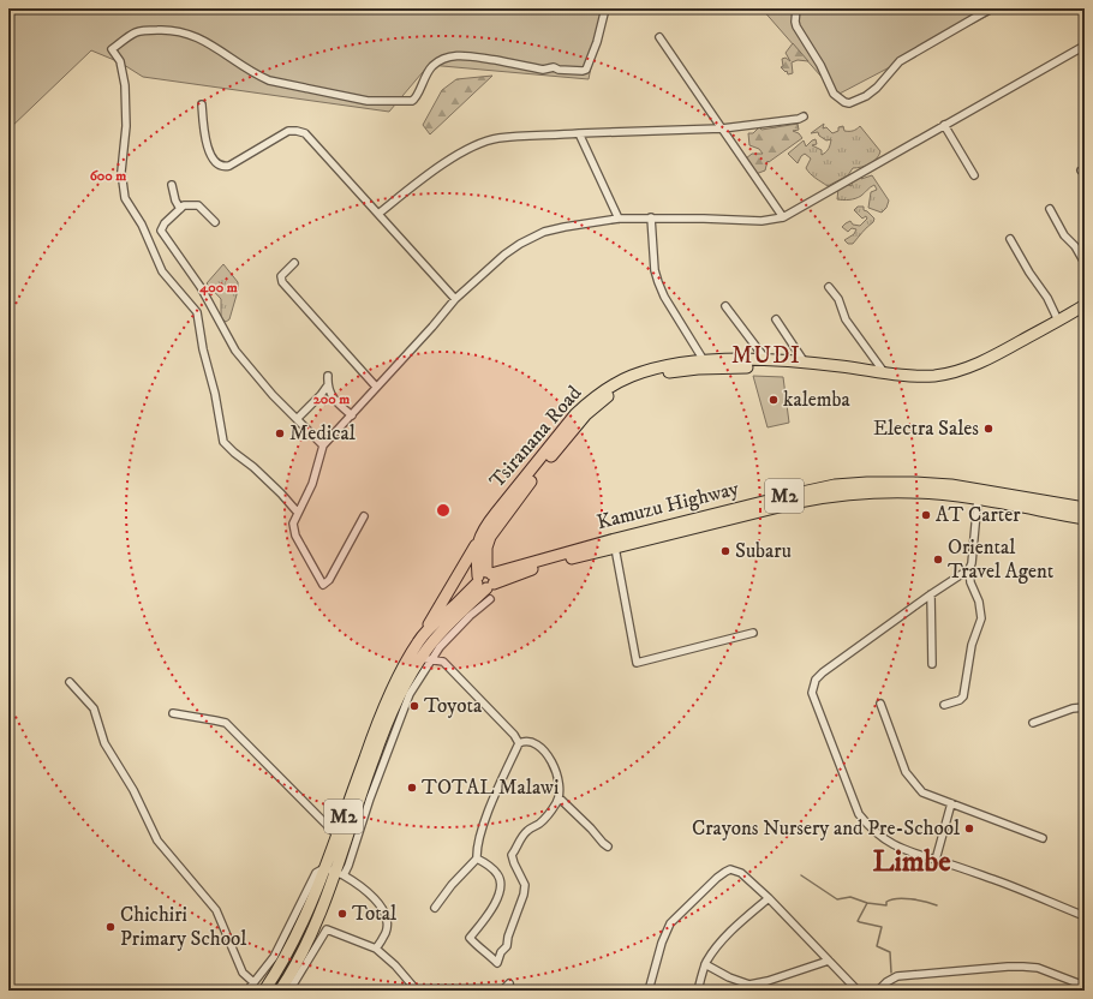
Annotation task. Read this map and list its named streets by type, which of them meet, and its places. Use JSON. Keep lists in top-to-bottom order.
{
  "streets": {
    "highway": ["Tsiranana Road", "M2", "Kamuzu Highway"]
  },
  "crossings": [
    ["Tsiranana Road", "Kamuzu Highway"]
  ],
  "districts": ["MUDI", "Limbe"],
  "places": [
    "kalemba",
    "Electra Sales",
    "Medical",
    "AT Carter",
    "Subaru",
    "Oriental Travel Agent",
    "Toyota",
    "TOTAL Malawi",
    "Crayons Nursery and Pre-School",
    "Total",
    "Chichiri Primary School"
  ],
  "rings": ["600 m", "400 m", "200 m"]
}
